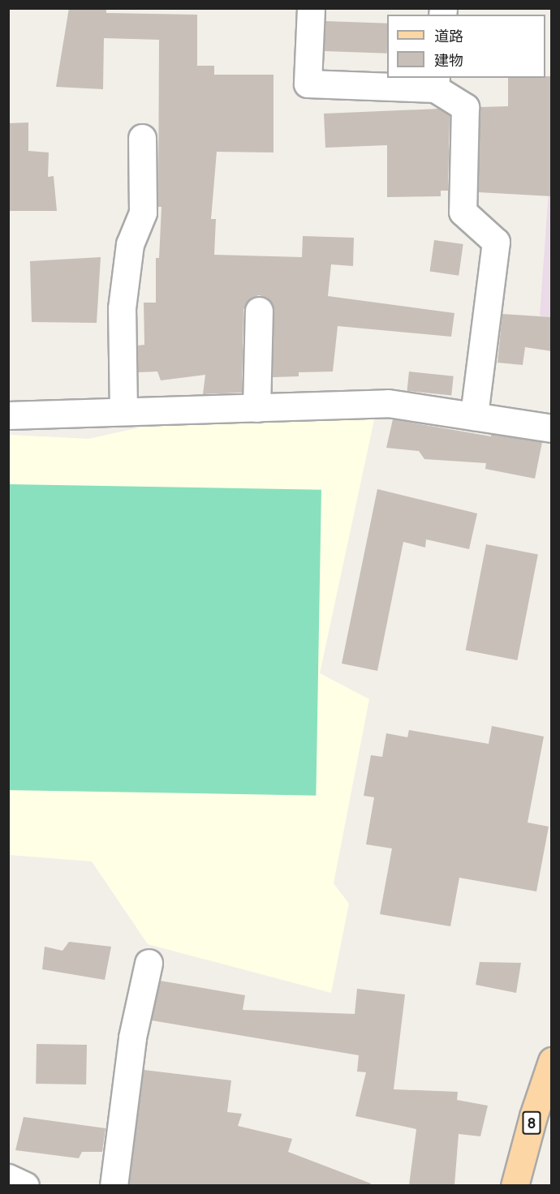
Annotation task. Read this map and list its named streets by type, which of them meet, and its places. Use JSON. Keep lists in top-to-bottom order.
{
  "streets": {
    "main road": ["8"]
  },
  "legend": ["道路", "建物"]
}
